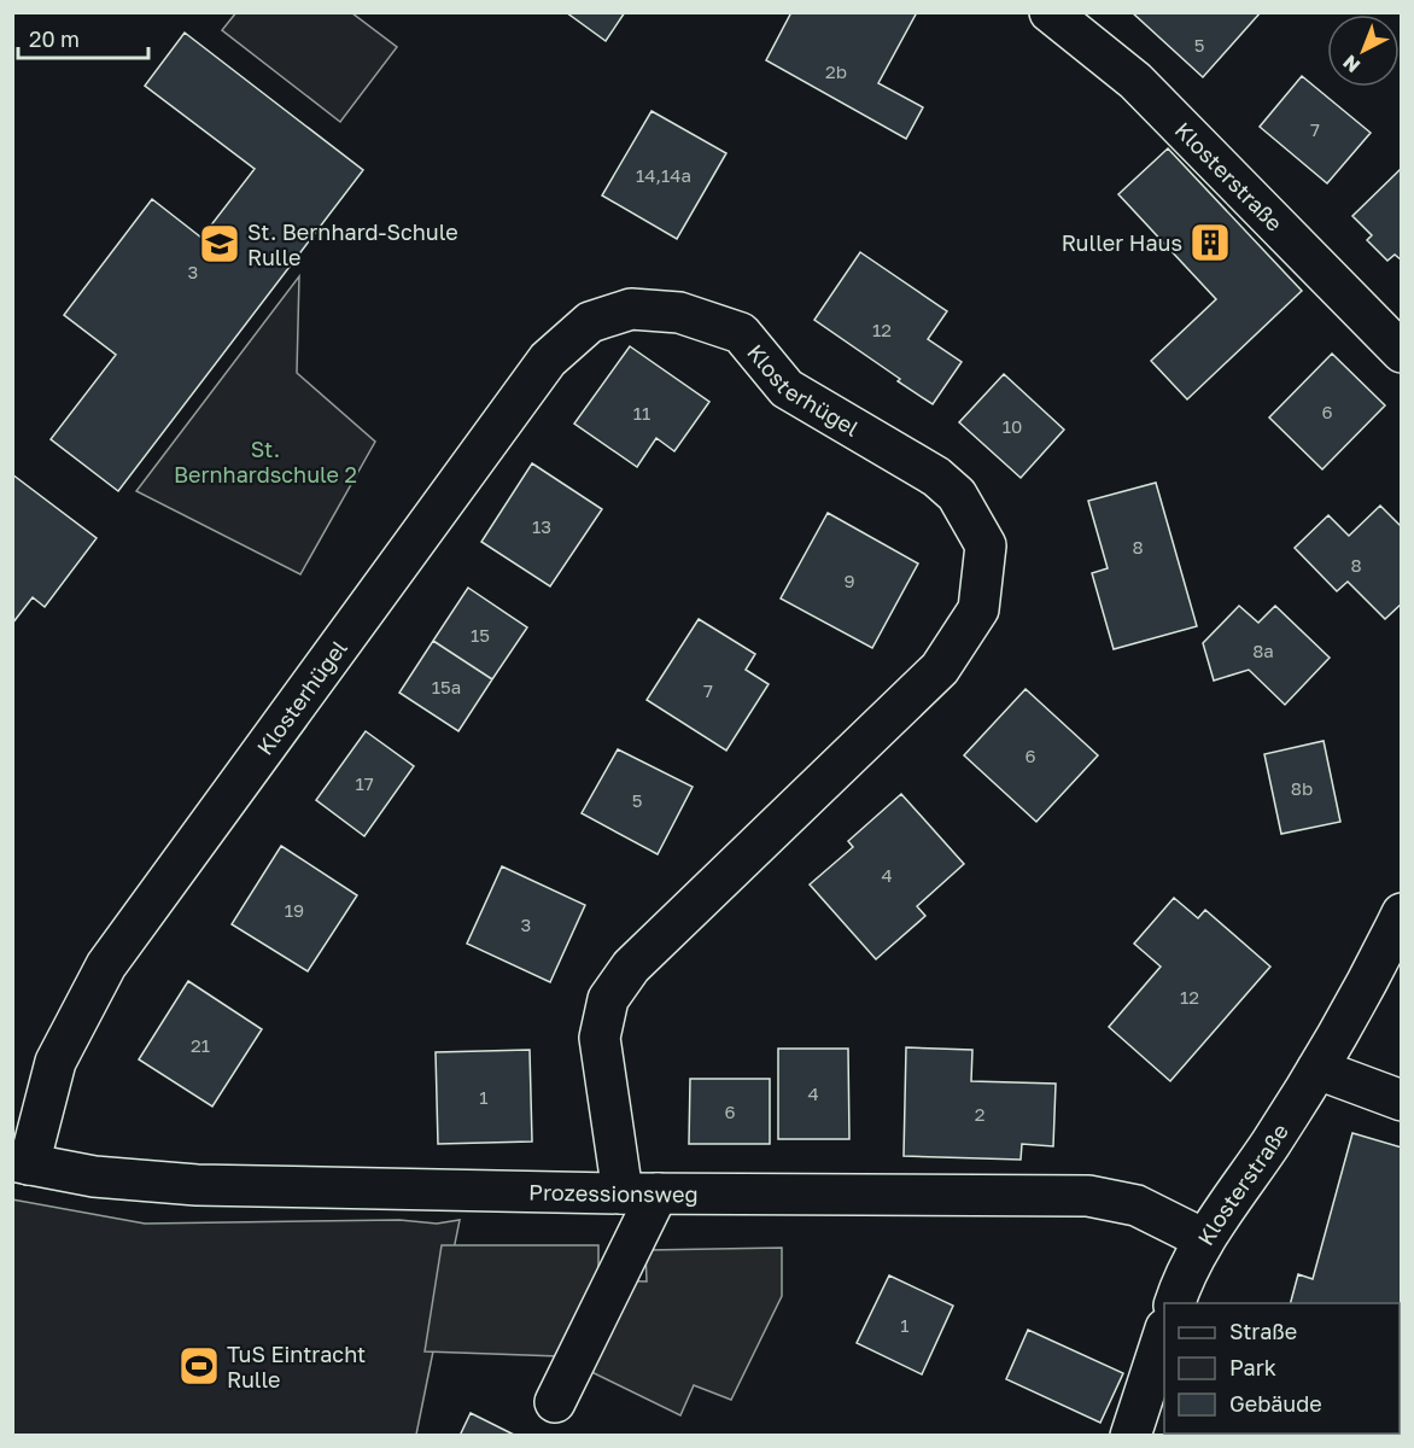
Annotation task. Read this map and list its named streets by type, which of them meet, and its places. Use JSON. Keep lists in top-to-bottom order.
{
  "streets": {
    "street": ["Klosterstraße", "Klosterhügel", "Prozessionsweg"]
  },
  "crossings": [
    ["Klosterstraße", "Prozessionsweg"],
    ["Klosterhügel", "Prozessionsweg"]
  ],
  "parks": ["St. Bernhardschule 2"],
  "places": {
    "building": ["Ruller Haus"],
    "school or university": ["St. Bernhard-Schule Rulle"],
    "sports": ["TuS Eintracht Rulle"]
  },
  "house_numbers": [
    "5",
    "2b",
    "7",
    "14,14a",
    "3",
    "12",
    "6",
    "11",
    "10",
    "13",
    "8",
    "8",
    "9",
    "15",
    "8a",
    "15a",
    "7",
    "6",
    "17",
    "8b",
    "5",
    "4",
    "19",
    "3",
    "12",
    "21",
    "4",
    "1",
    "6",
    "2",
    "1"
  ],
  "legend": ["Straße", "Park", "Gebäude"],
  "scale_bar": "20 m",
  "north": "bottom left"
}
